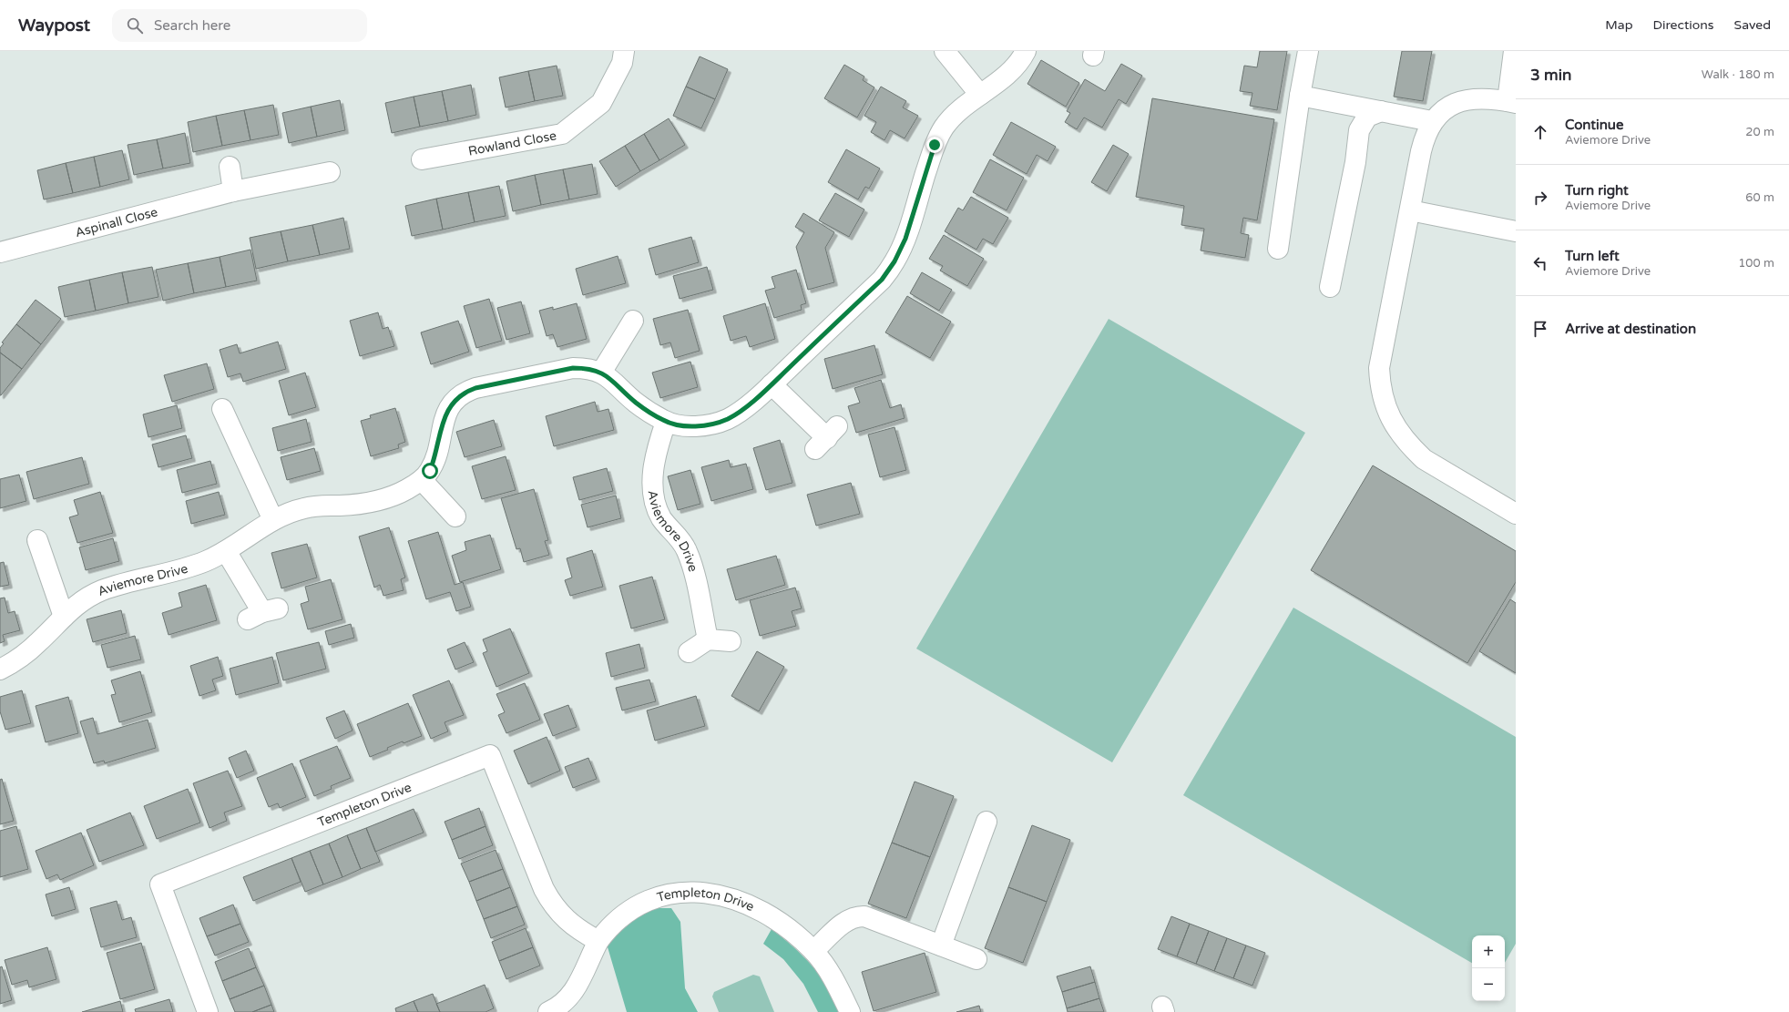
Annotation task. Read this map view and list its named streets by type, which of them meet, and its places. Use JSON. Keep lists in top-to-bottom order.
{
  "streets": {
    "street": [
      "Rowland Close",
      "Aspinall Close",
      "Aviemore Drive",
      "Templeton Drive"
    ]
  },
  "page": {
    "header": "Waypost",
    "search": "Search here",
    "nav": ["Map", "Directions", "Saved"],
    "heading": ["3 min", "Walk · 180 m"],
    "list": [
      ["Continue", "Aviemore Drive", "20 m"],
      ["Turn right", "Aviemore Drive", "60 m"],
      ["Turn left", "Aviemore Drive", "100 m"],
      "Arrive at destination"
    ],
    "map_buttons": ["+", "−"]
  }
}
